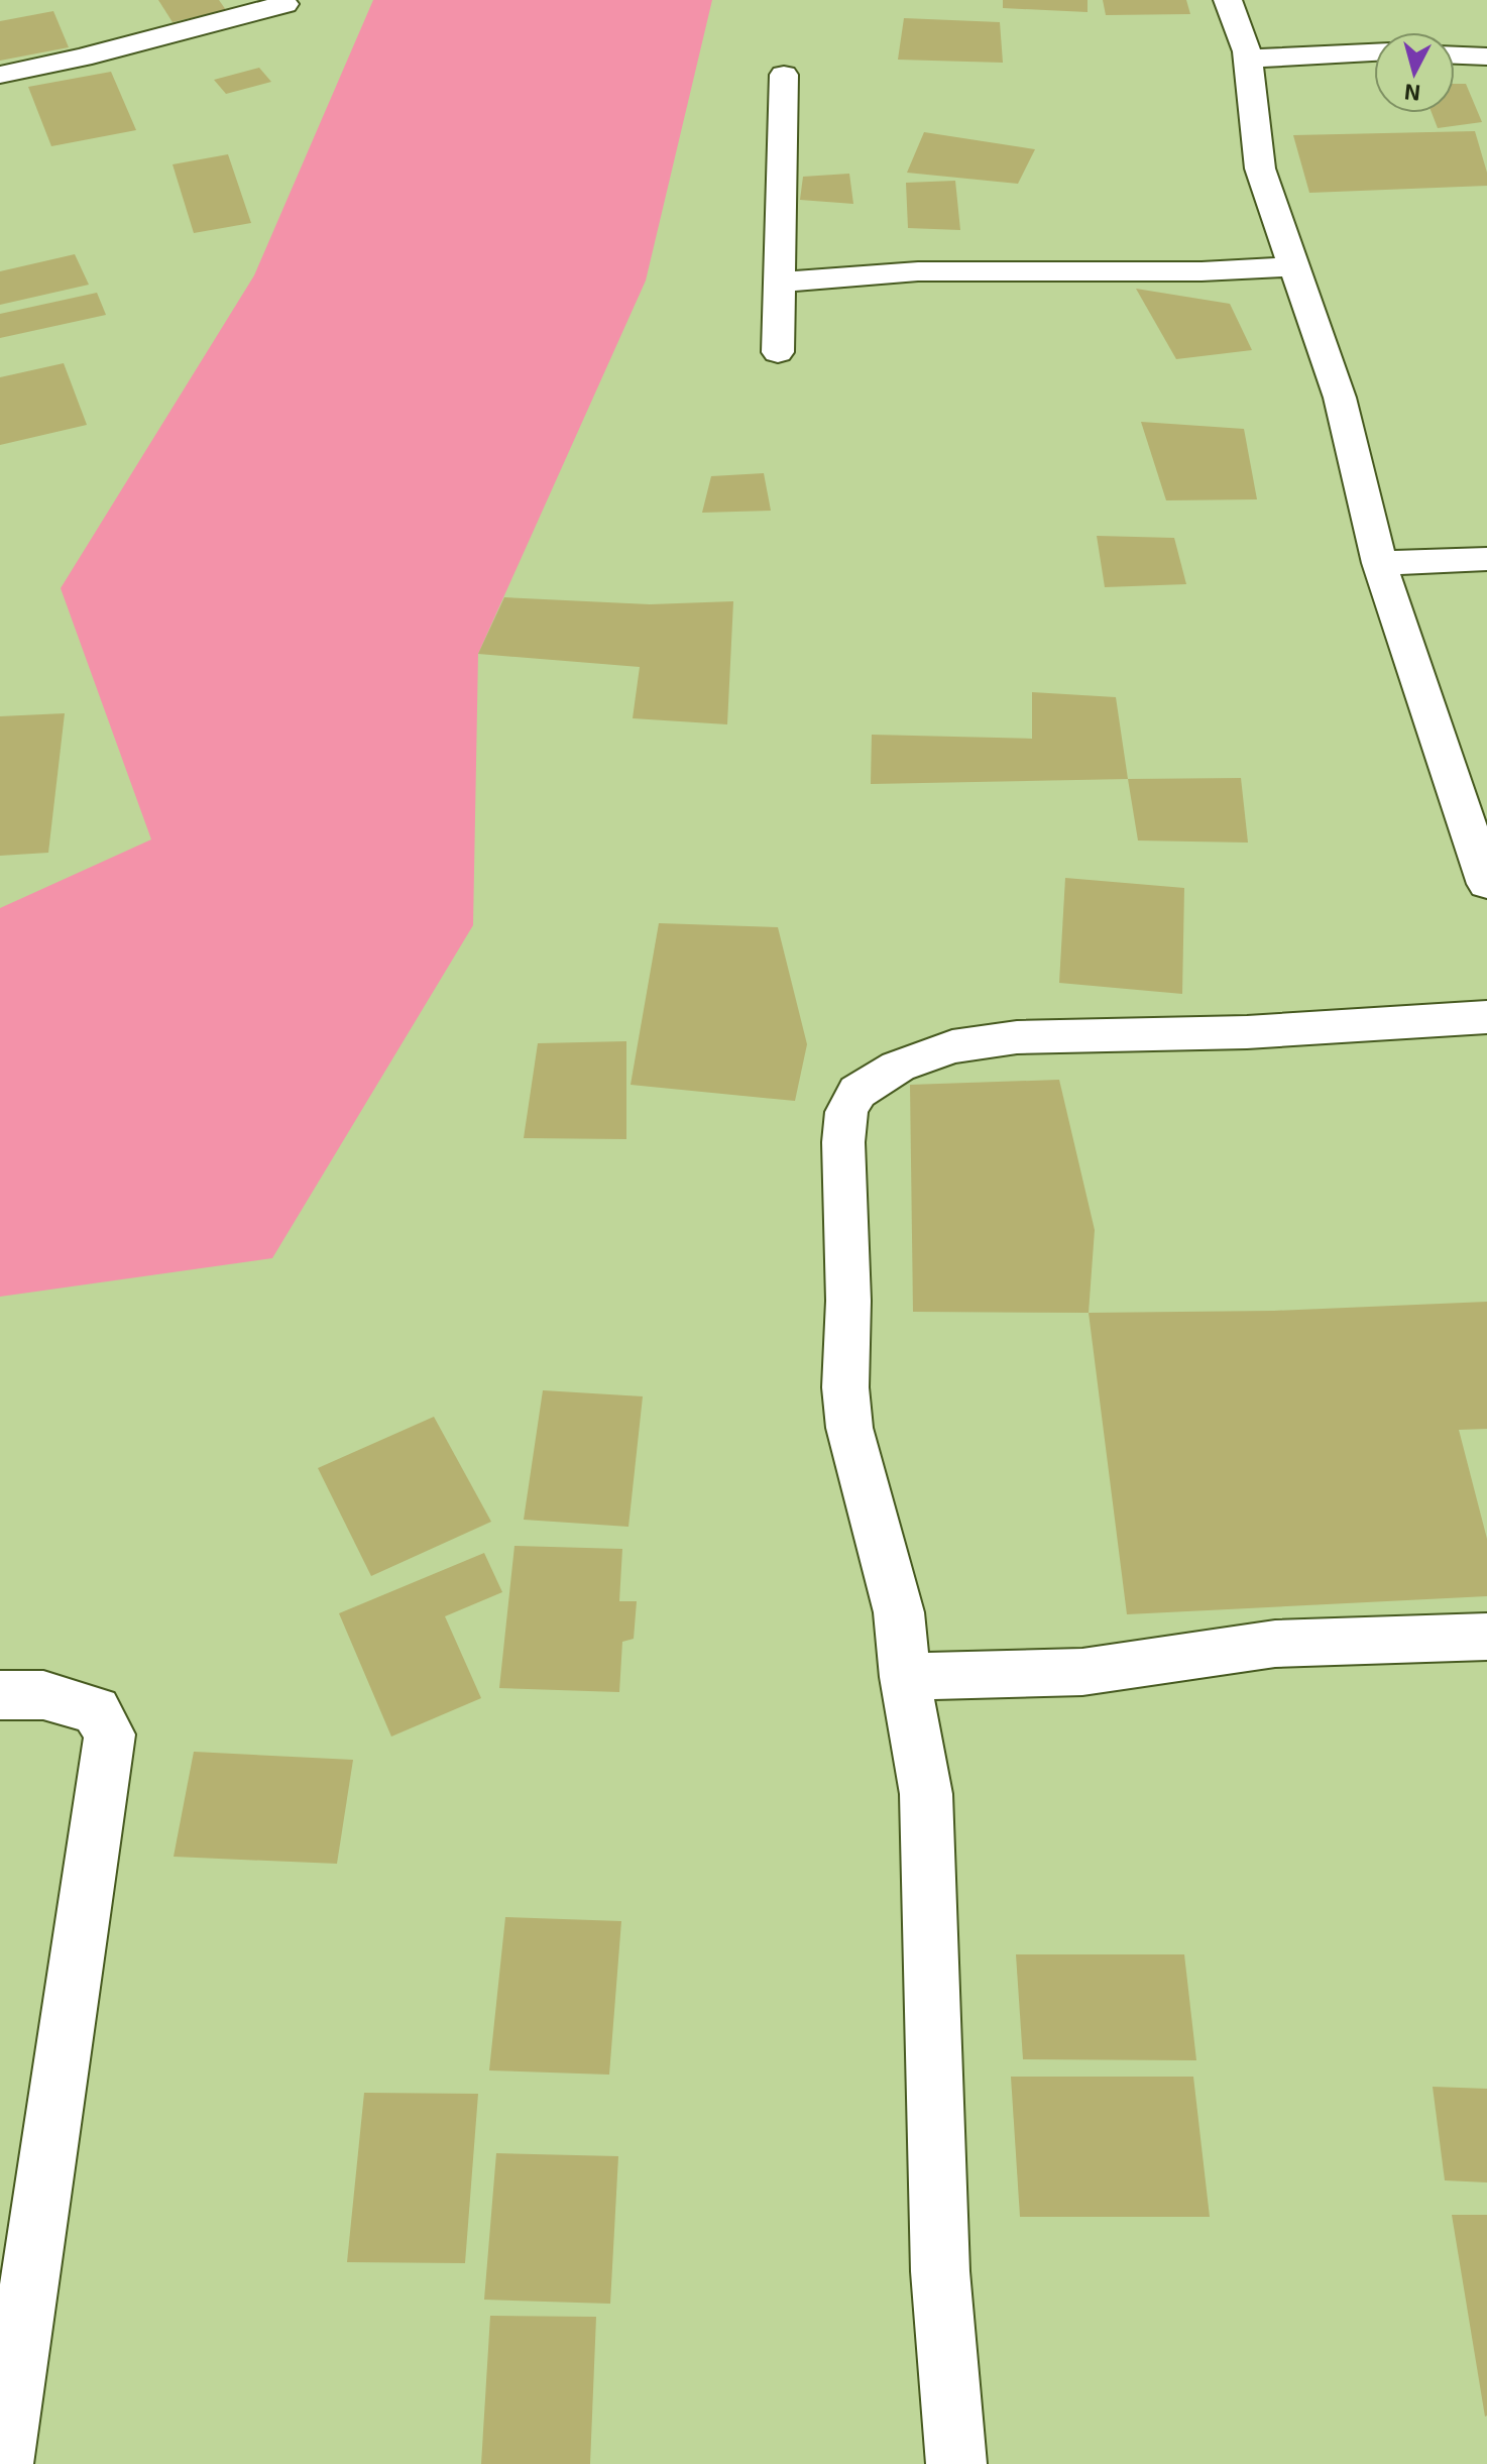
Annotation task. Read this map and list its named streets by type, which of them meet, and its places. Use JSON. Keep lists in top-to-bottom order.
{
  "north": "bottom"
}
